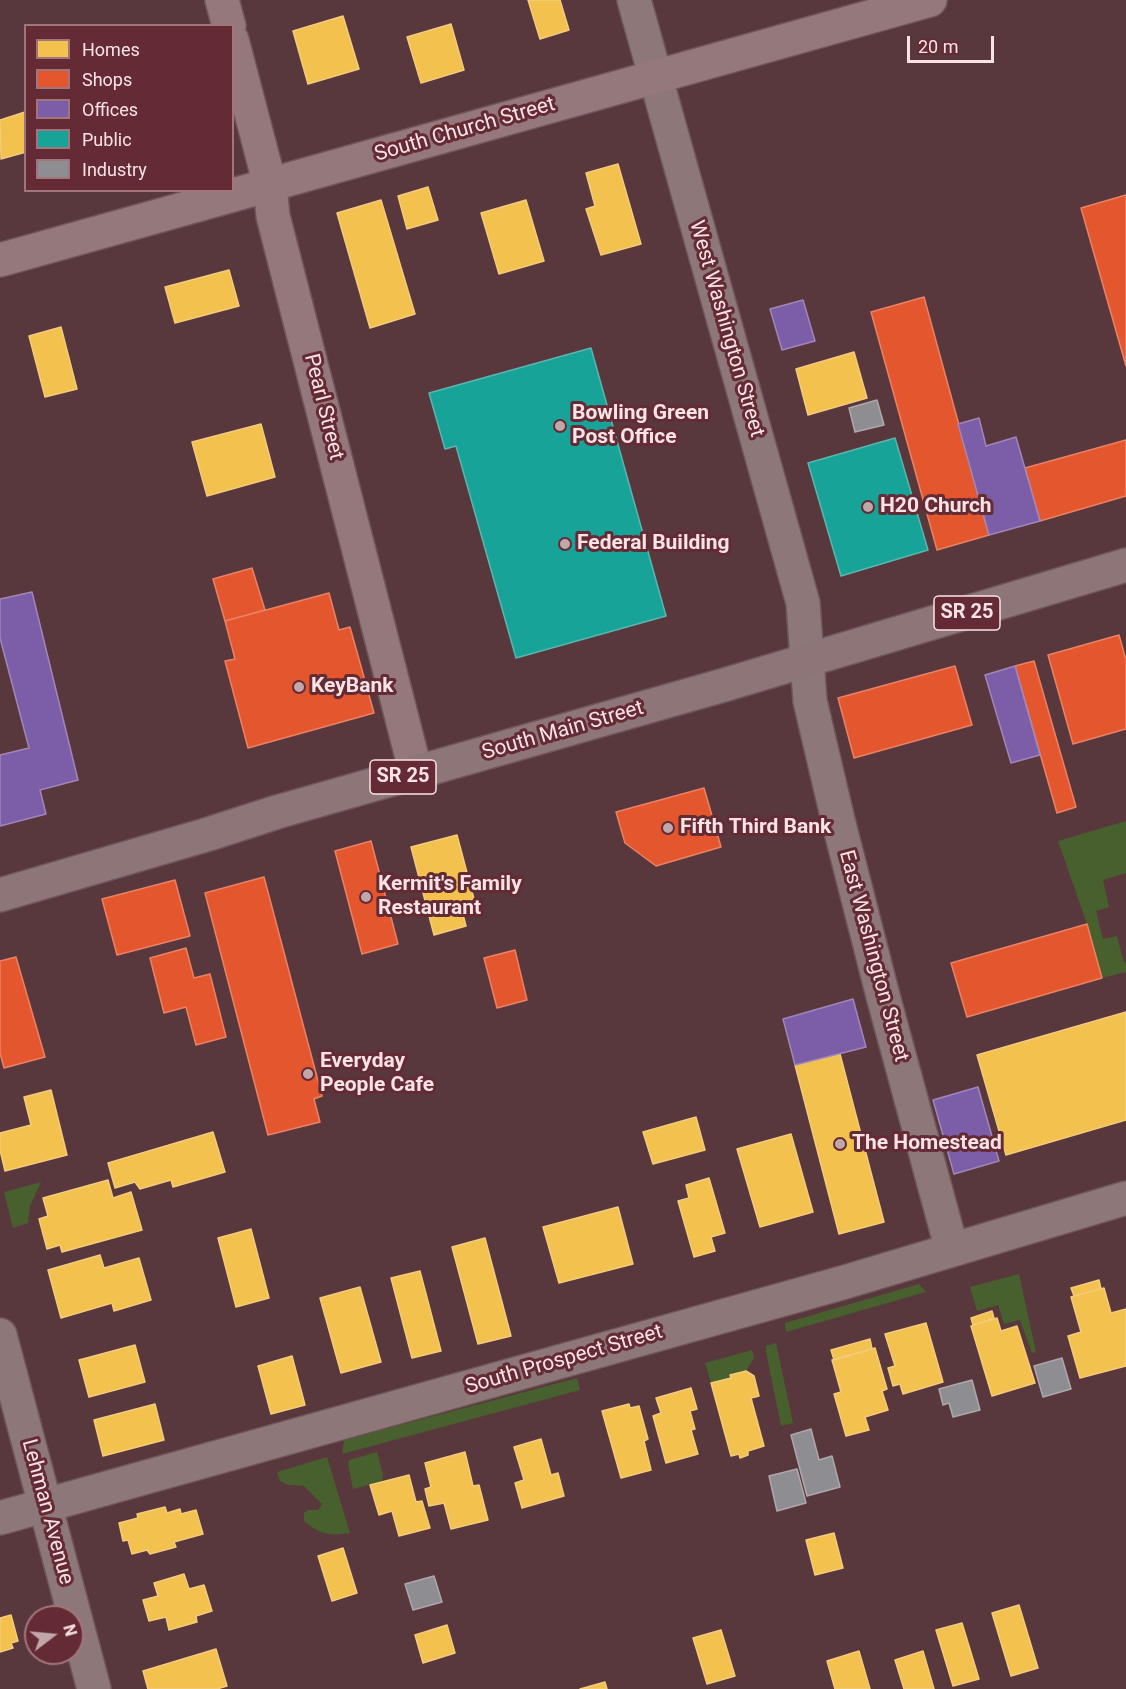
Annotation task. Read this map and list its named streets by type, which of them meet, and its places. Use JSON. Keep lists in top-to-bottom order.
{
  "streets": {
    "main road": ["SR 25", "South Main Street"],
    "street": [
      "South Church Street",
      "West Washington Street",
      "Pearl Street",
      "East Washington Street",
      "South Prospect Street",
      "Lehman Avenue"
    ]
  },
  "crossings": [
    ["South Church Street", "West Washington Street"],
    ["South Church Street", "Pearl Street"],
    ["West Washington Street", "South Main Street"],
    ["West Washington Street", "East Washington Street"],
    ["Pearl Street", "South Main Street"],
    ["South Main Street", "East Washington Street"],
    ["East Washington Street", "South Prospect Street"],
    ["South Prospect Street", "Lehman Avenue"]
  ],
  "places": [
    "Bowling Green Post Office",
    "H20 Church",
    "Federal Building",
    "KeyBank",
    "Fifth Third Bank",
    "Kermit's Family Restaurant",
    "Everyday People Cafe",
    "The Homestead"
  ],
  "legend": [
    "Homes",
    "Shops",
    "Offices",
    "Public",
    "Industry"
  ],
  "scale_bar": "20 m",
  "north": "right"
}
